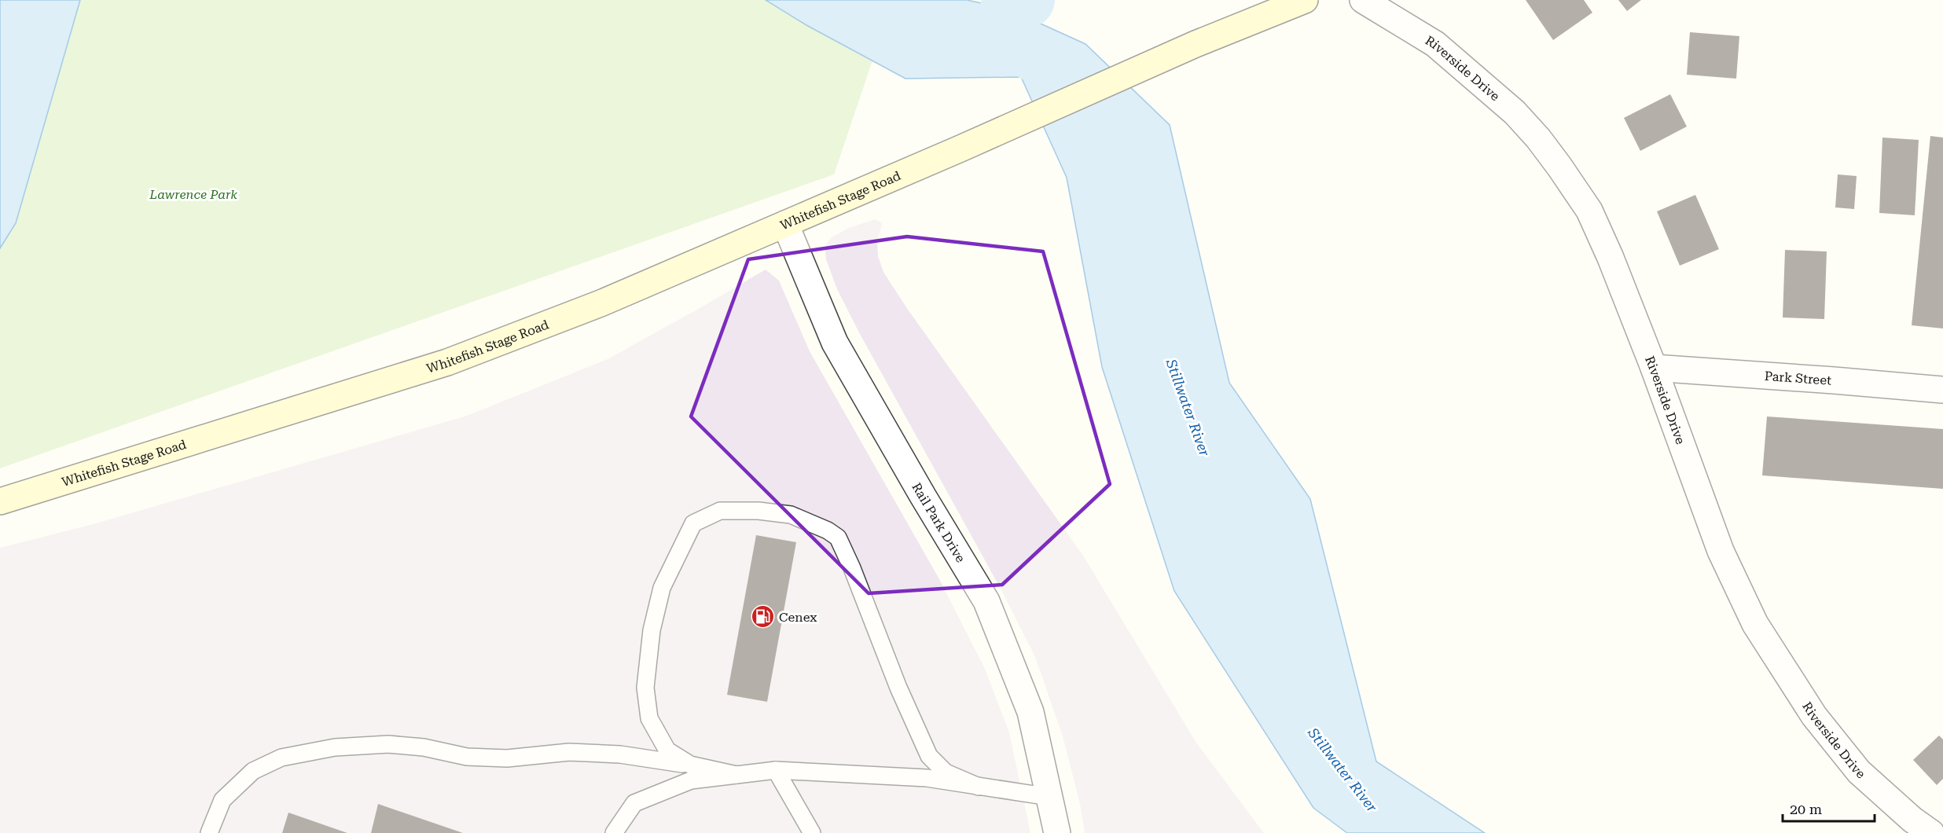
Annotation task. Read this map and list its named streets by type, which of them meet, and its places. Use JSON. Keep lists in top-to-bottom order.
{
  "streets": {
    "main road": ["Whitefish Stage Road"],
    "street": ["Riverside Drive", "Park Street", "Rail Park Drive"]
  },
  "crossings": [
    ["Riverside Drive", "Park Street"],
    ["Whitefish Stage Road", "Rail Park Drive"]
  ],
  "water": ["Stillwater River"],
  "parks": ["Lawrence Park"],
  "places": {
    "fuel station": ["Cenex"]
  },
  "scale_bar": "20 m"
}
